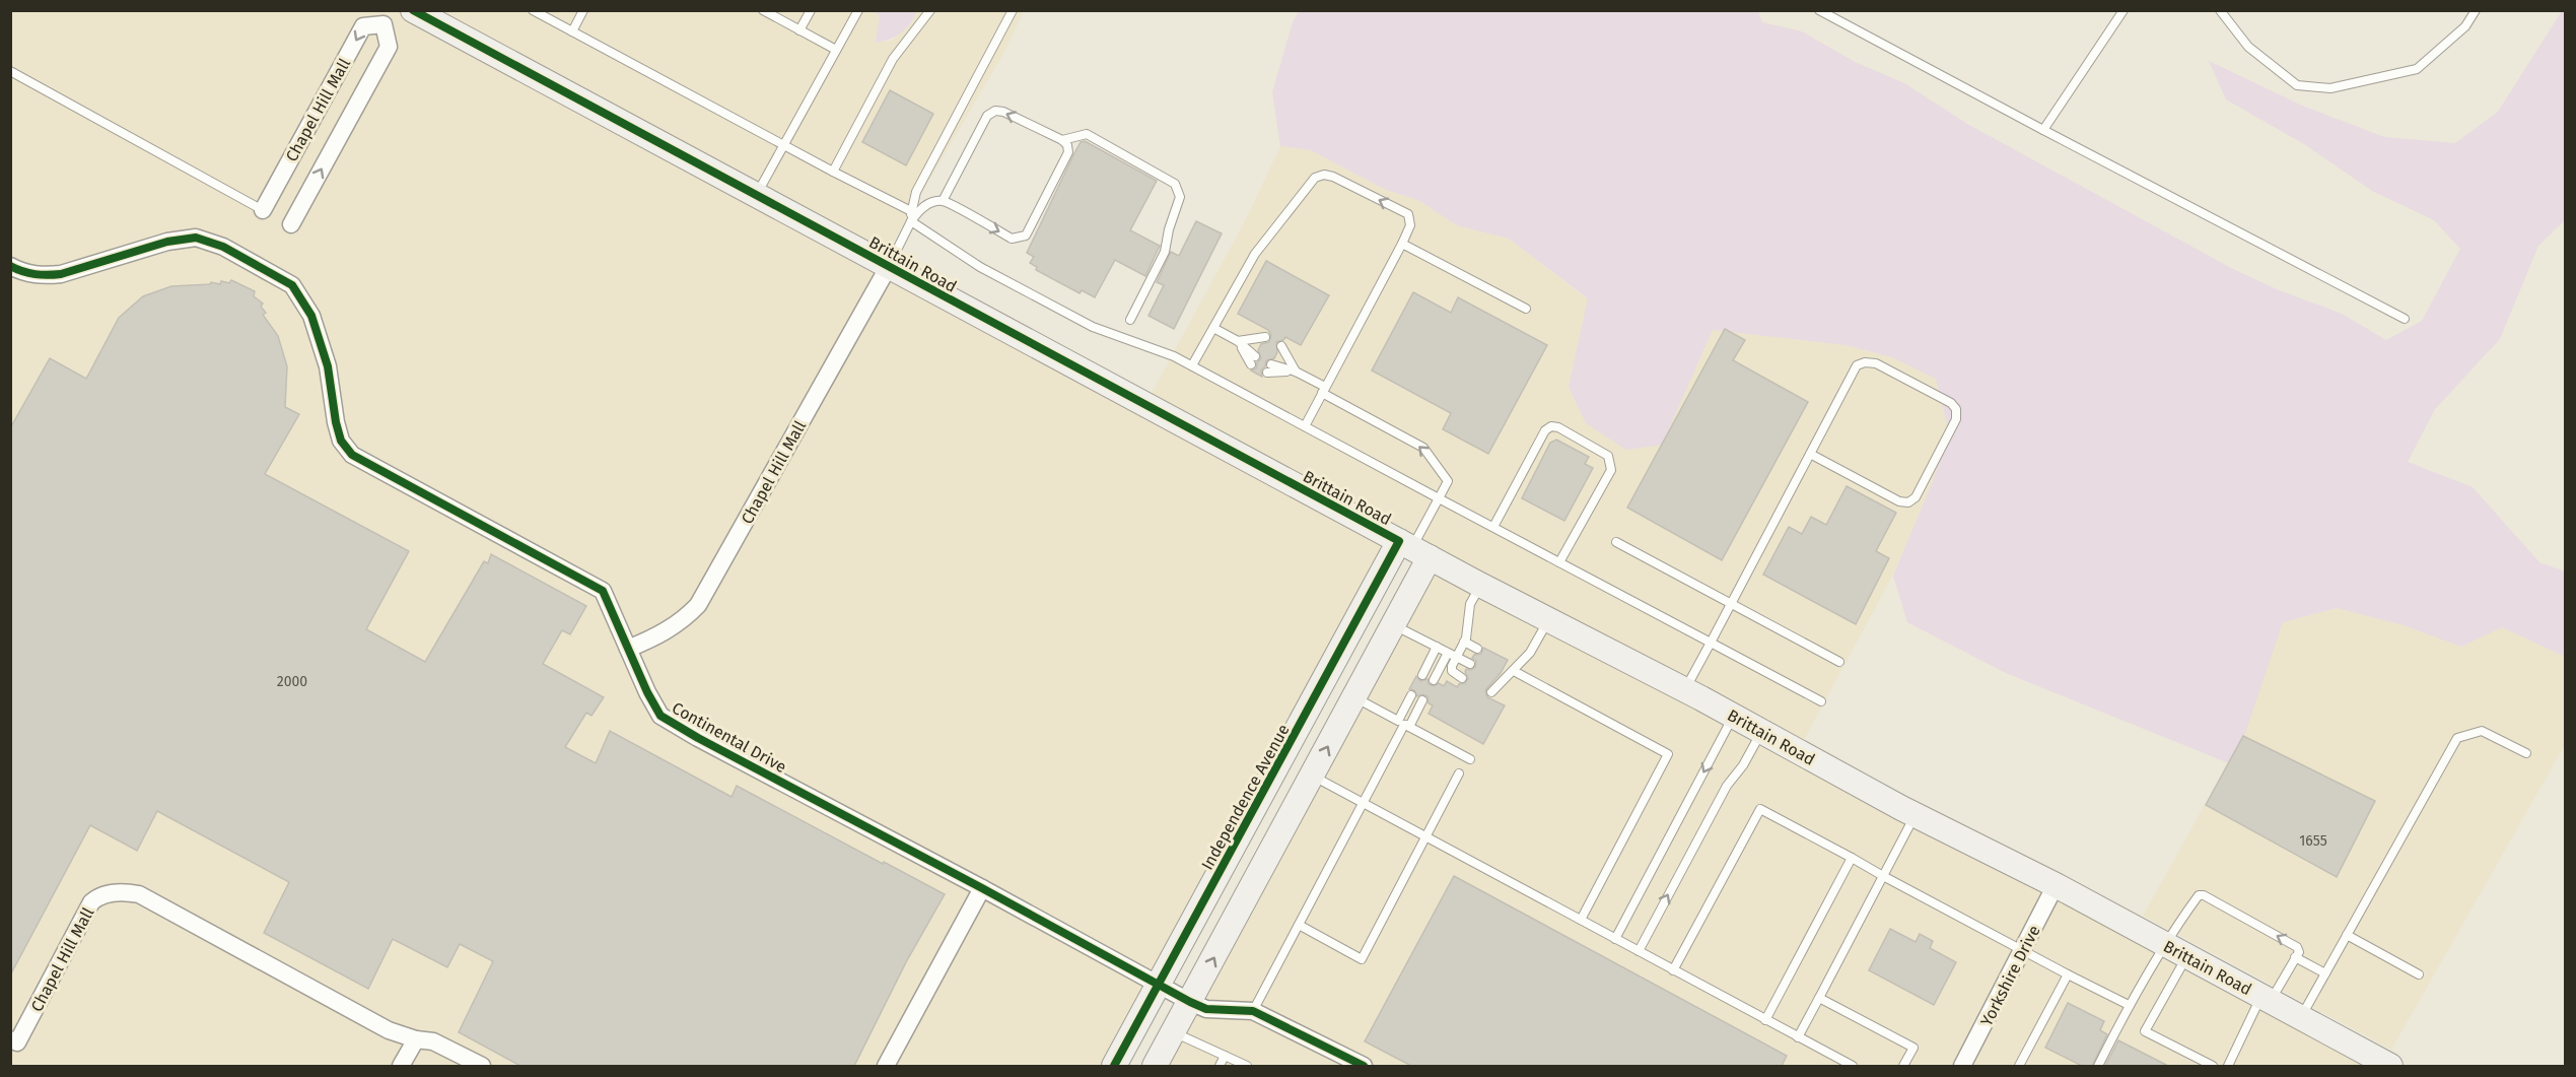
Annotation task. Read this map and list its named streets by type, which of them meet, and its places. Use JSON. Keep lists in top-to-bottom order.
{
  "streets": {
    "street": [
      "Chapel Hill Mall",
      "Brittain Road",
      "Continental Drive",
      "Independence Avenue",
      "Yorkshire Drive"
    ]
  },
  "crossings": [
    ["Chapel Hill Mall", "Brittain Road"],
    ["Chapel Hill Mall", "Continental Drive"],
    ["Brittain Road", "Independence Avenue"],
    ["Brittain Road", "Yorkshire Drive"],
    ["Continental Drive", "Independence Avenue"]
  ],
  "house_numbers": ["2000", "1655"]
}
